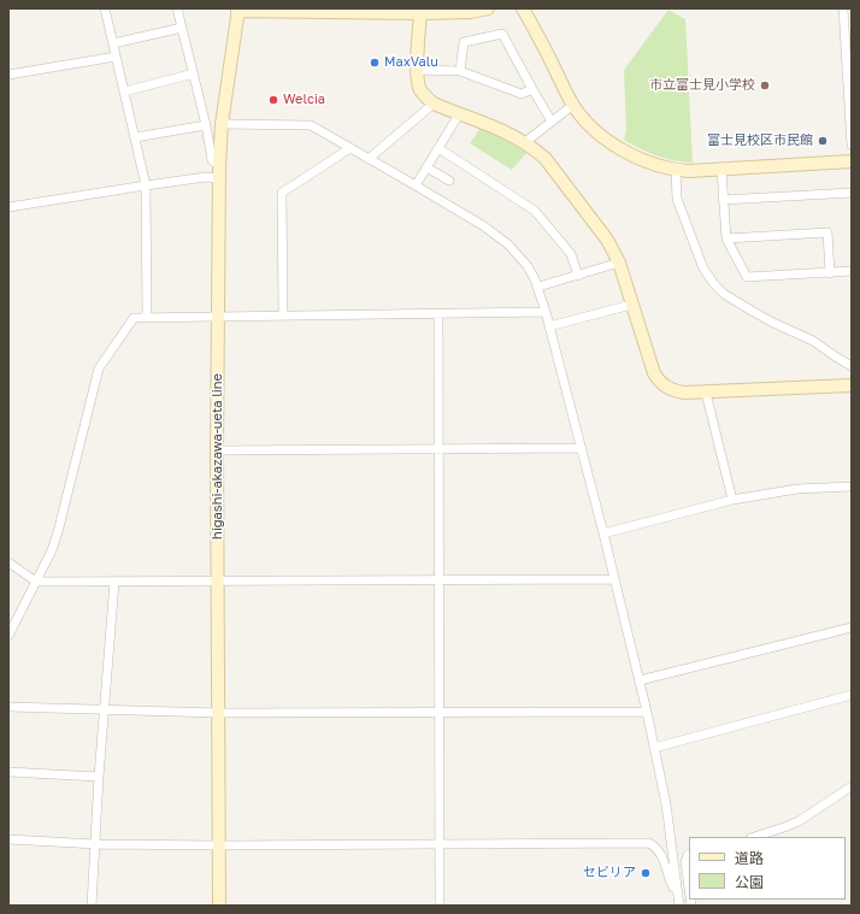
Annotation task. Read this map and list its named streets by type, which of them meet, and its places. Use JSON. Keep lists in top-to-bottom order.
{
  "streets": {
    "street": ["higashi-akazawa-ueta line"]
  },
  "places": [
    "MaxValu",
    "市立富士見小学校",
    "Welcia",
    "富士見校区市民館",
    "セビリア"
  ],
  "legend": ["道路", "公園"]
}
